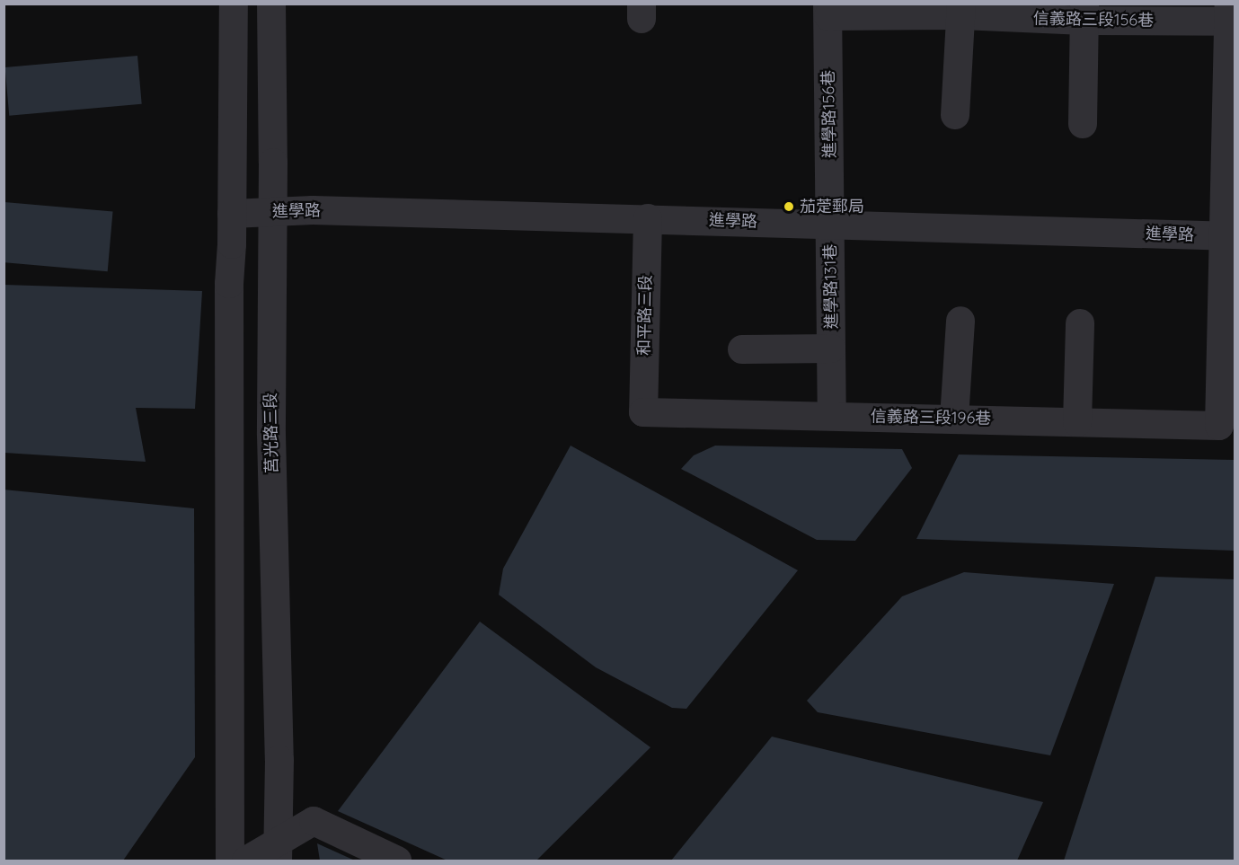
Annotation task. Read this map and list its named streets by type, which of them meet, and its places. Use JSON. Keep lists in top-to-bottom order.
{
  "streets": {
    "street": [
      "信義路三段156巷",
      "進學路156巷",
      "進學路",
      "進學路131巷",
      "和平路三段",
      "信義路三段196巷",
      "莒光路三段"
    ]
  },
  "crossings": [
    ["信義路三段156巷", "進學路156巷"],
    ["進學路156巷", "進學路"],
    ["進學路156巷", "進學路131巷"],
    ["進學路", "進學路131巷"],
    ["進學路", "和平路三段"],
    ["進學路", "信義路三段196巷"],
    ["進學路", "莒光路三段"],
    ["進學路131巷", "信義路三段196巷"],
    ["和平路三段", "信義路三段196巷"]
  ],
  "places": ["茄萣郵局"]
}
